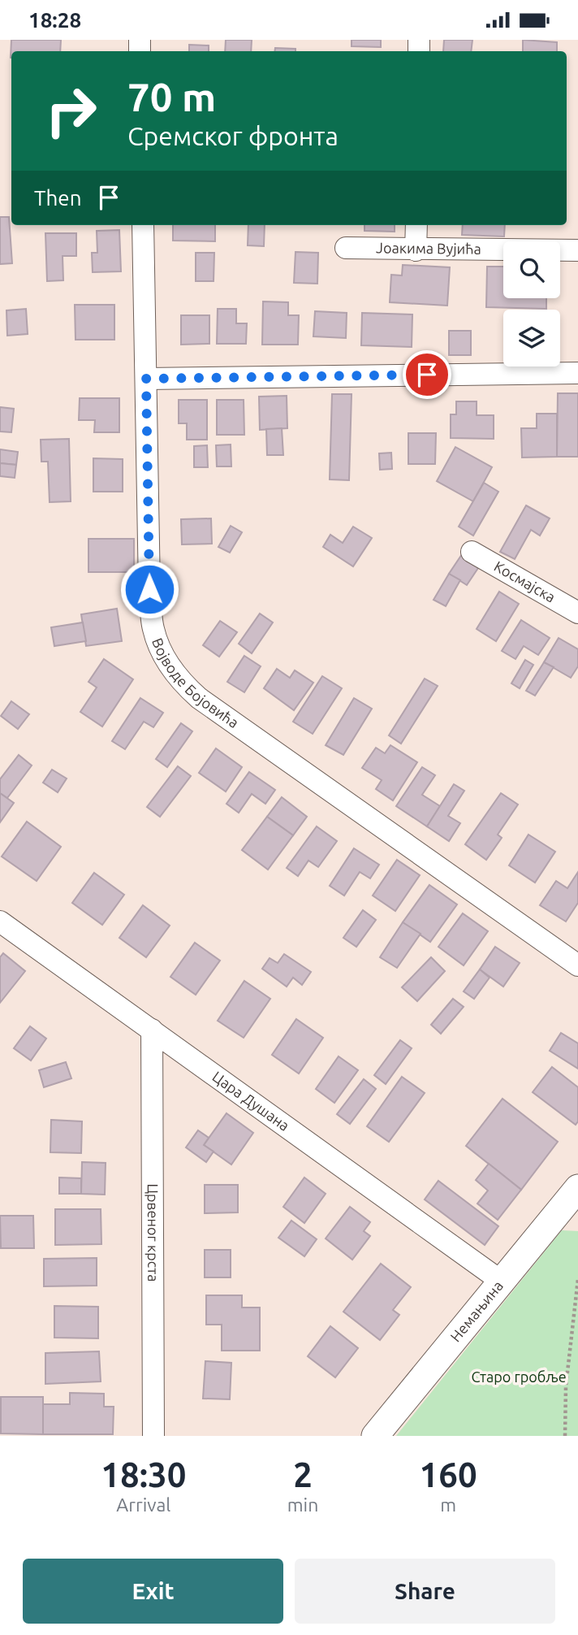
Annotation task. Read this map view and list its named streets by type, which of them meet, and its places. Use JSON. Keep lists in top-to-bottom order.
{
  "streets": {
    "street": [
      "Јоакима Вујића",
      "Космајска",
      "Војводе Бојовића",
      "Цара Душана",
      "Црвеног крста",
      "Немањина"
    ]
  },
  "crossings": [
    ["Цара Душана", "Црвеног крста"],
    ["Цара Душана", "Немањина"]
  ],
  "parks": ["Старо гробље"],
  "page": {
    "status": "18:28",
    "turn": ["70 m", "Сремског фронта"],
    "then": "Then",
    "eta": [
      "18:30",
      "Arrival",
      "2",
      "min",
      "160",
      "m"
    ],
    "buttons": ["Exit", "Share"]
  }
}
